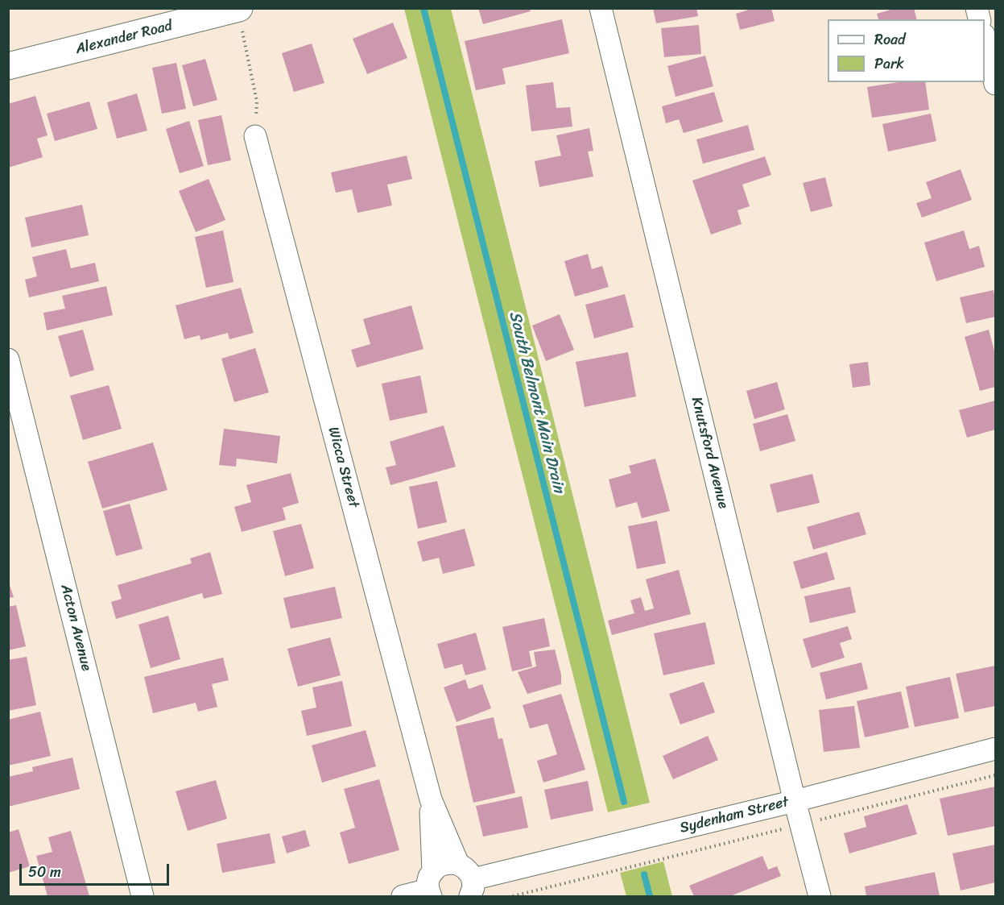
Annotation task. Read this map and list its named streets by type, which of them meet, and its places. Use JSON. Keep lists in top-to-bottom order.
{
  "streets": {
    "main road": ["Alexander Road"],
    "street": [
      "Knutsford Avenue",
      "Wicca Street",
      "Acton Avenue",
      "Sydenham Street"
    ]
  },
  "crossings": [
    ["Knutsford Avenue", "Sydenham Street"],
    ["Wicca Street", "Sydenham Street"]
  ],
  "water": ["South Belmont Main Drain"],
  "legend": ["Road", "Park"],
  "scale_bar": "50 m"
}
